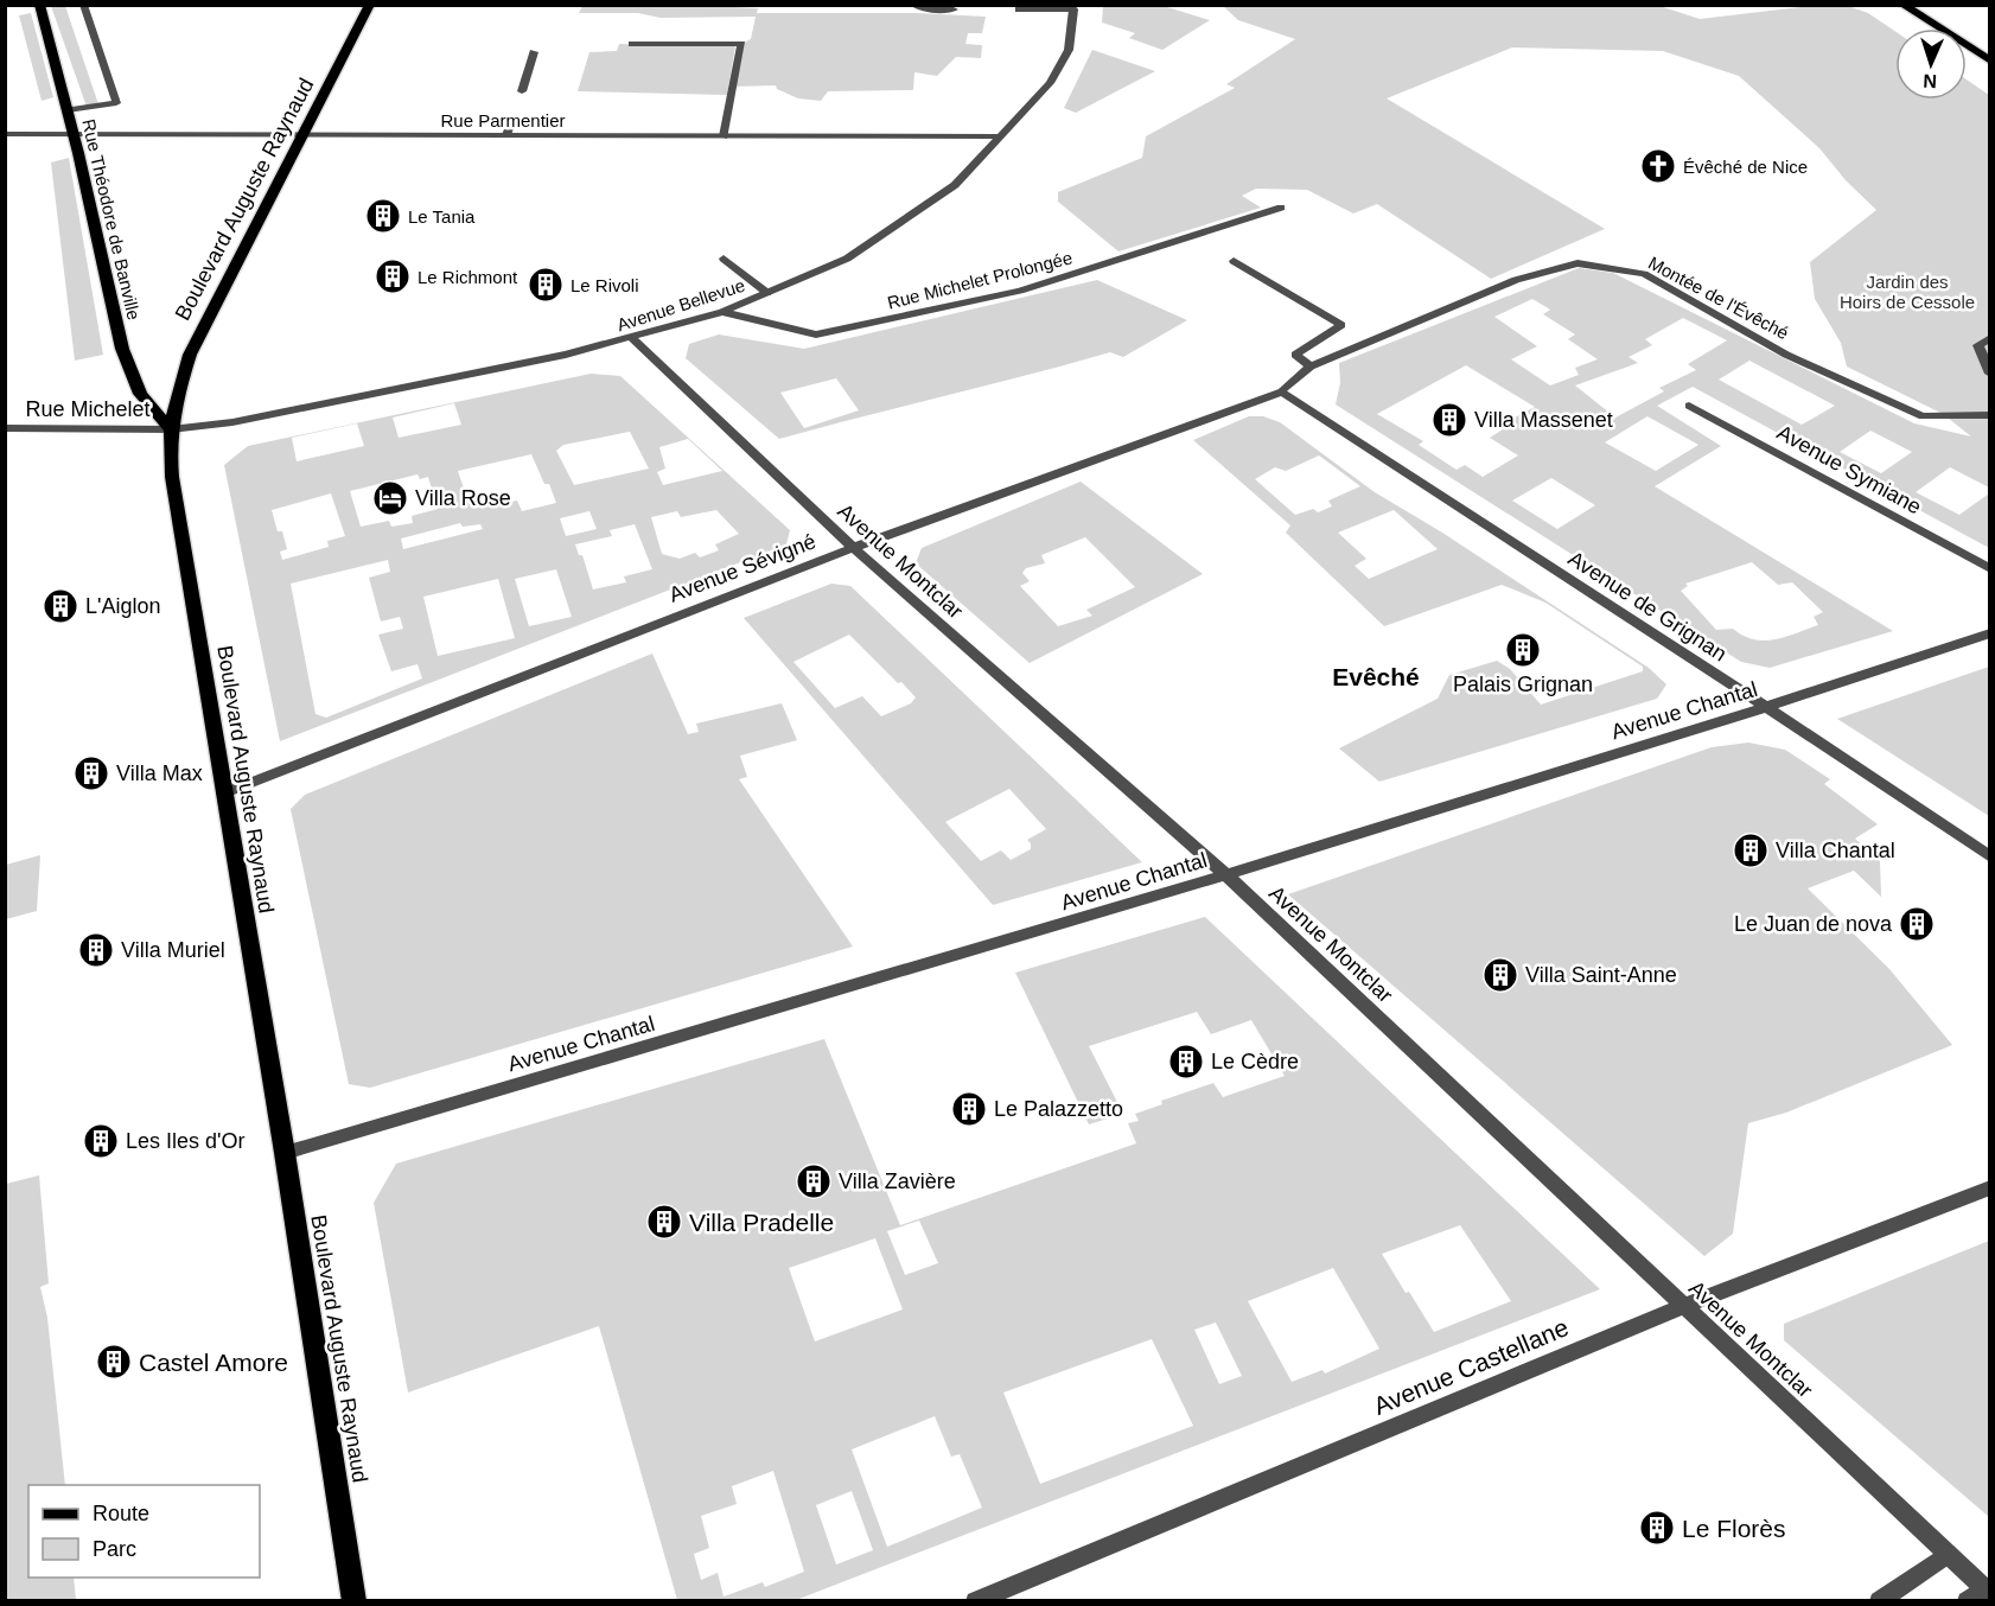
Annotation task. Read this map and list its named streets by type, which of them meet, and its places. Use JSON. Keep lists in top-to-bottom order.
{
  "streets": {
    "main road": ["Boulevard Auguste Raynaud", "Rue Théodore de Banville"],
    "street": [
      "Rue Parmentier",
      "Rue Michelet Prolongée",
      "Montée de l'Évêché",
      "Avenue Bellevue",
      "Rue Michelet",
      "Avenue Symiane",
      "Avenue Montclar",
      "Avenue Sévigné",
      "Avenue de Grignan",
      "Avenue Chantal",
      "Avenue Castellane"
    ]
  },
  "crossings": [
    ["Rue Parmentier", "Boulevard Auguste Raynaud"],
    ["Rue Parmentier", "Rue Théodore de Banville"],
    ["Rue Parmentier", "Avenue Bellevue"],
    ["Boulevard Auguste Raynaud", "Rue Théodore de Banville"],
    ["Boulevard Auguste Raynaud", "Avenue Bellevue"],
    ["Boulevard Auguste Raynaud", "Rue Michelet"],
    ["Boulevard Auguste Raynaud", "Avenue Sévigné"],
    ["Boulevard Auguste Raynaud", "Avenue Chantal"],
    ["Rue Théodore de Banville", "Avenue Bellevue"],
    ["Rue Théodore de Banville", "Rue Michelet"],
    ["Rue Michelet Prolongée", "Avenue Bellevue"],
    ["Montée de l'Évêché", "Avenue Sévigné"],
    ["Montée de l'Évêché", "Avenue de Grignan"],
    ["Avenue Bellevue", "Rue Michelet"],
    ["Avenue Bellevue", "Avenue Montclar"],
    ["Avenue Montclar", "Avenue Sévigné"],
    ["Avenue Montclar", "Avenue Chantal"],
    ["Avenue Montclar", "Avenue Castellane"],
    ["Avenue Sévigné", "Avenue de Grignan"],
    ["Avenue de Grignan", "Avenue Chantal"]
  ],
  "districts": ["Evêché"],
  "parks": ["Jardin des Hoirs de Cessole"],
  "places": {
    "church": ["Évêché de Nice"],
    "building": [
      "Le Tania",
      "Le Richmont",
      "Le Rivoli",
      "Villa Massenet",
      "L'Aiglon",
      "Palais Grignan",
      "Villa Max",
      "Villa Chantal",
      "Le Juan de nova",
      "Villa Muriel",
      "Villa Saint-Anne",
      "Le Cèdre",
      "Le Palazzetto",
      "Les Iles d'Or",
      "Villa Zavière",
      "Villa Pradelle",
      "Castel Amore",
      "Le Florès"
    ],
    "hotel": ["Villa Rose"]
  },
  "legend": ["Route", "Parc"],
  "north": "bottom"
}
